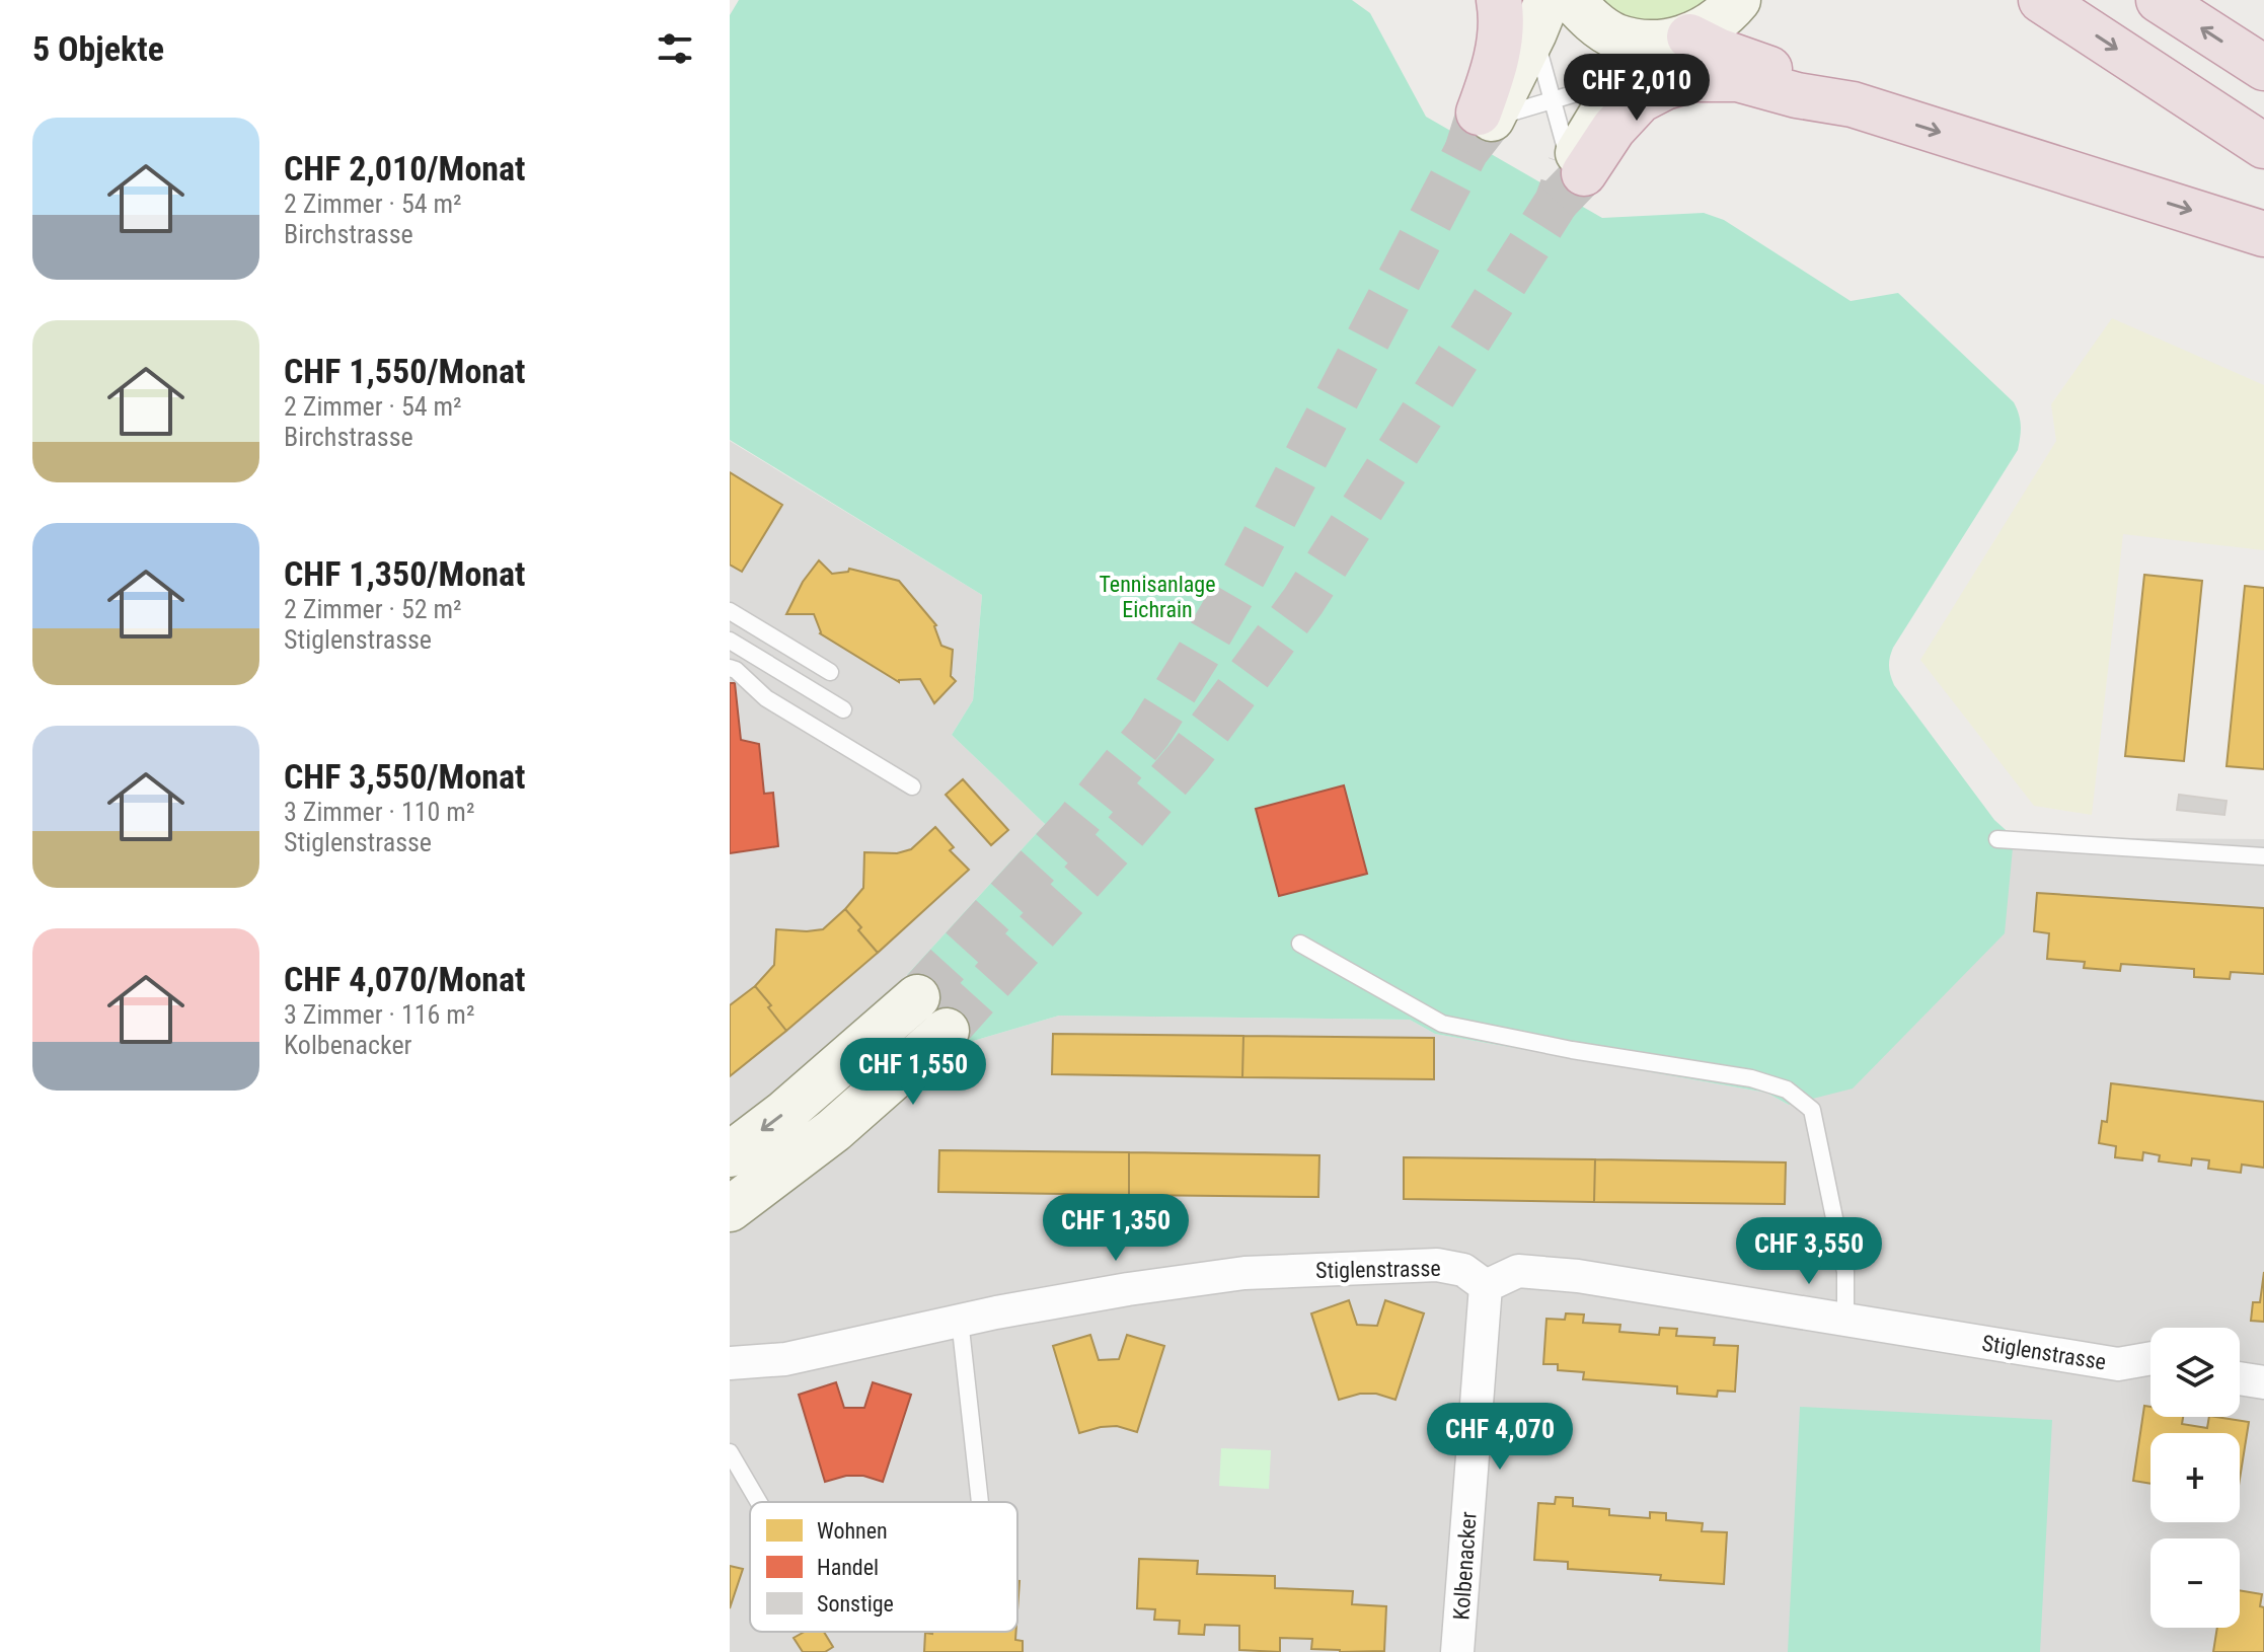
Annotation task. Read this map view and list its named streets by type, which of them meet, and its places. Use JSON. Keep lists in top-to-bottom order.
{
  "streets": {
    "street": ["Stiglenstrasse", "Kolbenacker"]
  },
  "crossings": [
    ["Stiglenstrasse", "Kolbenacker"]
  ],
  "parks": ["Tennisanlage Eichrain"],
  "legend": ["Wohnen", "Handel", "Sonstige"],
  "page": {
    "heading": "5 Objekte",
    "price": [
      "CHF 2,010",
      "CHF 1,550",
      "CHF 1,350",
      "CHF 3,550",
      "CHF 4,070"
    ],
    "list": [
      {
        "name": "CHF 2,010/Monat",
        "note": "2 Zimmer · 54 m² · Birchstrasse"
      },
      {
        "name": "CHF 1,550/Monat",
        "note": "2 Zimmer · 54 m² · Birchstrasse"
      },
      {
        "name": "CHF 1,350/Monat",
        "note": "2 Zimmer · 52 m² · Stiglenstrasse"
      },
      {
        "name": "CHF 3,550/Monat",
        "note": "3 Zimmer · 110 m² · Stiglenstrasse"
      },
      {
        "name": "CHF 4,070/Monat",
        "note": "3 Zimmer · 116 m² · Kolbenacker"
      }
    ],
    "map_buttons": ["+", "−"]
  }
}
